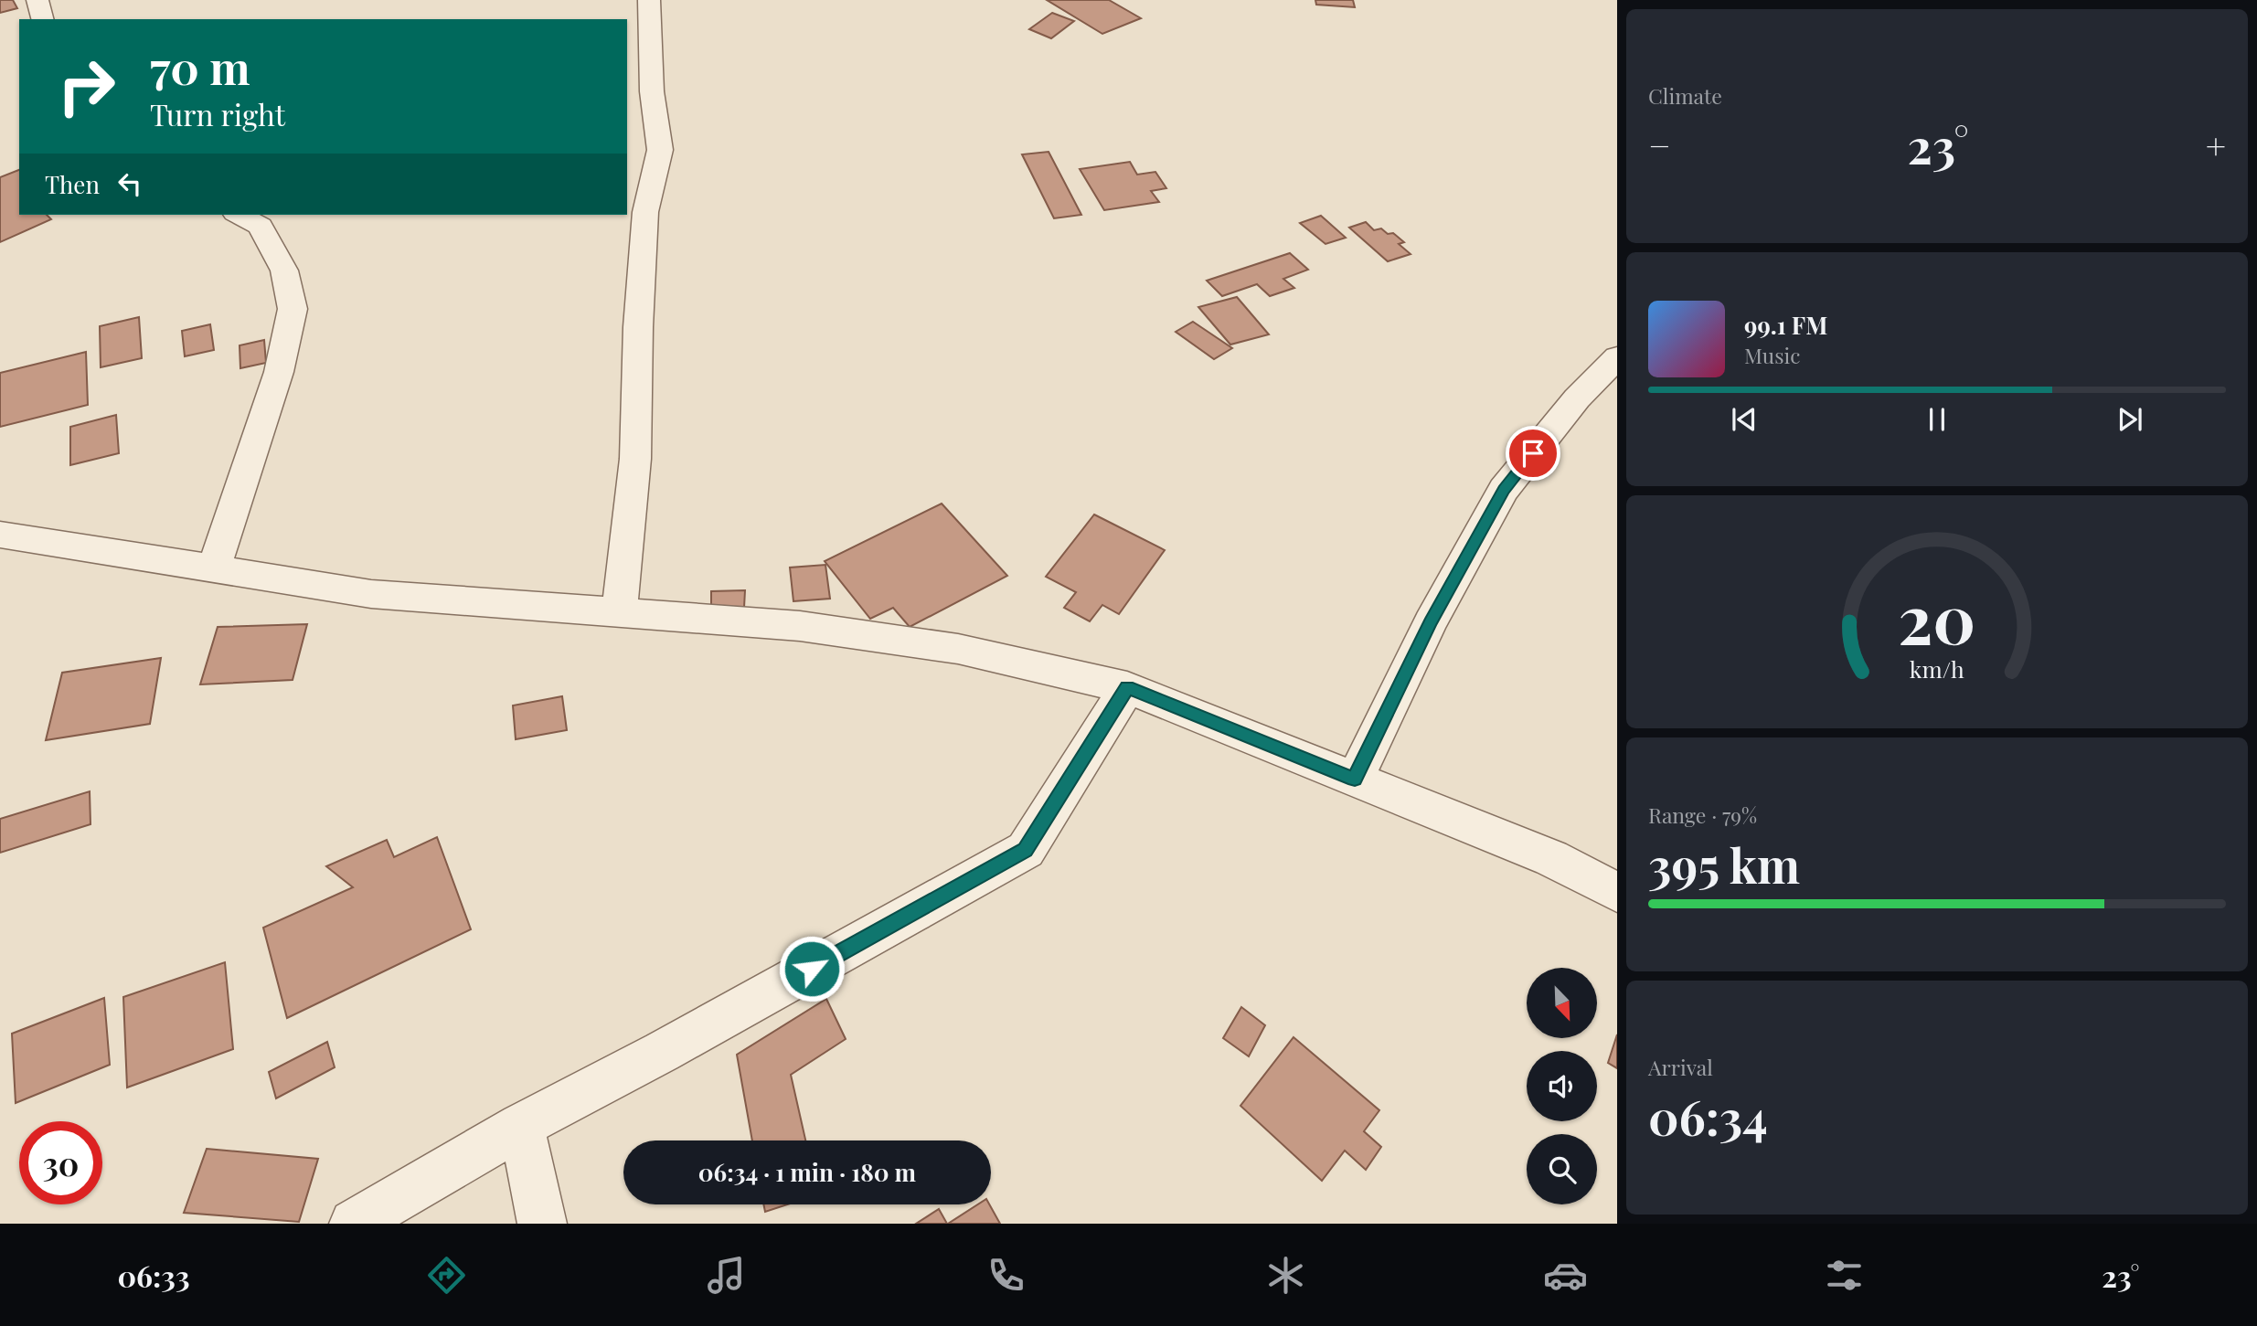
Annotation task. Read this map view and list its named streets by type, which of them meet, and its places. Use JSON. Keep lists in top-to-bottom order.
{
  "north": "bottom right",
  "page": {
    "tile": [
      "Climate",
      ["Range · 79%", "395 km"],
      ["Arrival", "06:34"]
    ],
    "turn": ["70 m", "Turn right"],
    "heat": ["−", "23°", "+"],
    "then": "Then",
    "song": ["99.1 FM", "Music"],
    "limit": "30",
    "trip": "06:34 · 1 min · 180 m",
    "tabs": ["06:33", "23°"],
    "gauge": ["20", "km/h"]
  }
}
